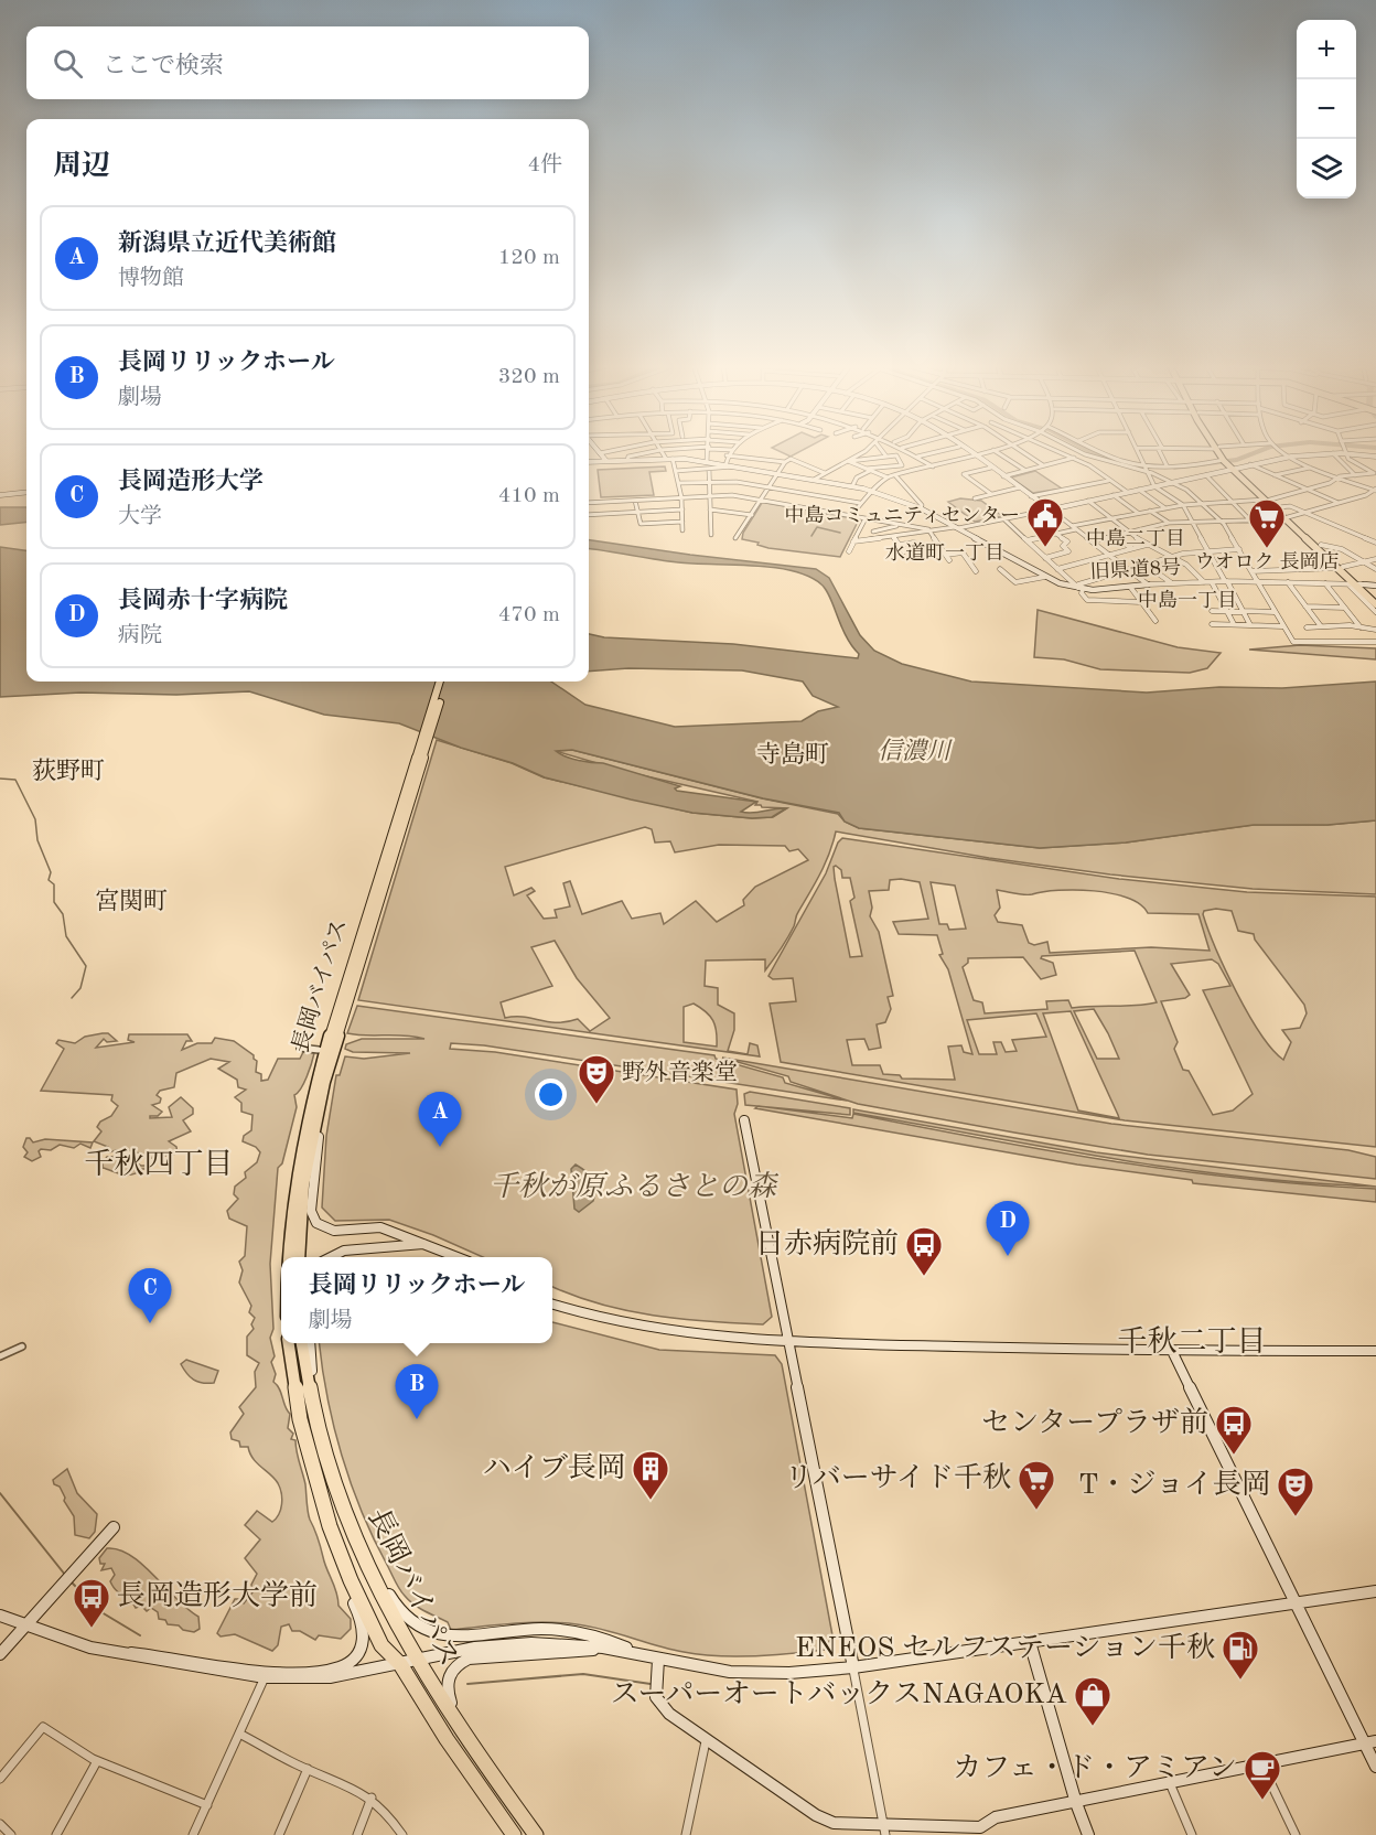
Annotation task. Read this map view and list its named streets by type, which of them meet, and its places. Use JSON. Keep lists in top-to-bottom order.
{
  "streets": {
    "highway": ["長岡バイパス"],
    "street": ["旧県道8号"]
  },
  "districts": [
    "中島二丁目",
    "水道町一丁目",
    "中島一丁目",
    "寺島町",
    "荻野町",
    "宮関町",
    "千秋四丁目",
    "千秋二丁目"
  ],
  "water": ["信濃川"],
  "parks": ["千秋が原ふるさとの森"],
  "places": {
    "public building": ["中島コミュニティセンター"],
    "supermarket": ["ウオロク 長岡店", "リバーサイド千秋"],
    "theatre": ["野外音楽堂", "T・ジョイ長岡"],
    "bus stop": ["日赤病院前", "センタープラザ前", "長岡造形大学前"],
    "building": ["ハイブ長岡"],
    "fuel station": ["ENEOS セルフステーション千秋"],
    "shop": ["スーパーオートバックスNAGAOKA"],
    "cafe": ["カフェ・ド・アミアン"]
  },
  "page": {
    "map_buttons": ["+", "−"],
    "search": "ここで検索",
    "heading": ["周辺", "4件"],
    "list": [
      {
        "mark": "A",
        "name": "新潟県立近代美術館",
        "note": "博物館",
        "value": "120 m"
      },
      {
        "mark": "B",
        "name": "長岡リリックホール",
        "note": "劇場",
        "value": "320 m"
      },
      {
        "mark": "C",
        "name": "長岡造形大学",
        "note": "大学",
        "value": "410 m"
      },
      {
        "mark": "D",
        "name": "長岡赤十字病院",
        "note": "病院",
        "value": "470 m"
      }
    ],
    "pins": [
      "A",
      "D",
      "C",
      "B"
    ],
    "popup": ["長岡リリックホール", "劇場"]
  }
}
